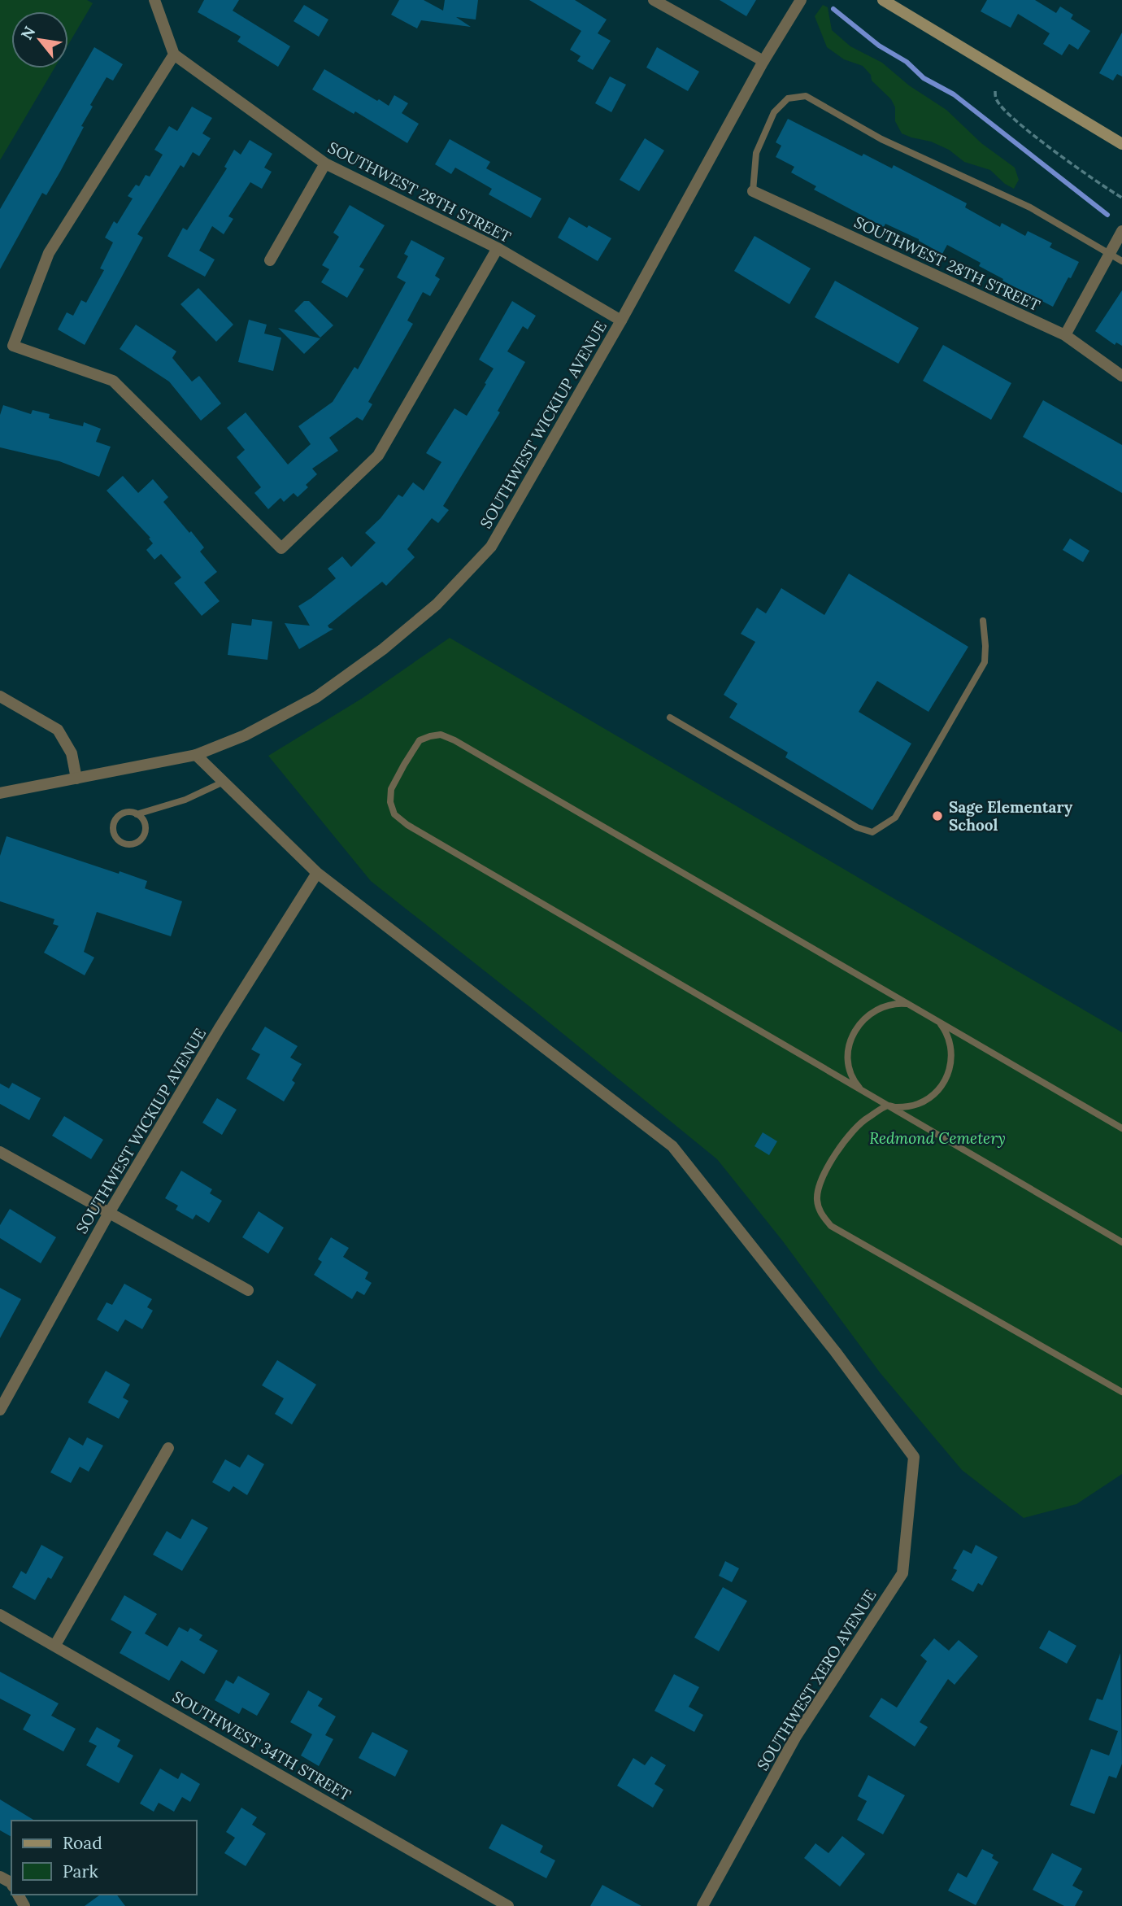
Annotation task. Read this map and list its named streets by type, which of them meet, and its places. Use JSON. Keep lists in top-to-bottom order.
{
  "streets": {
    "street": [
      "SOUTHWEST 28TH STREET",
      "SOUTHWEST WICKIUP AVENUE",
      "SOUTHWEST XERO AVENUE",
      "SOUTHWEST 34TH STREET"
    ]
  },
  "crossings": [
    ["SOUTHWEST 28TH STREET", "SOUTHWEST WICKIUP AVENUE"],
    ["SOUTHWEST WICKIUP AVENUE", "SOUTHWEST XERO AVENUE"]
  ],
  "parks": ["Redmond Cemetery"],
  "places": ["Sage Elementary School"],
  "legend": ["Road", "Park"],
  "north": "top left"
}
